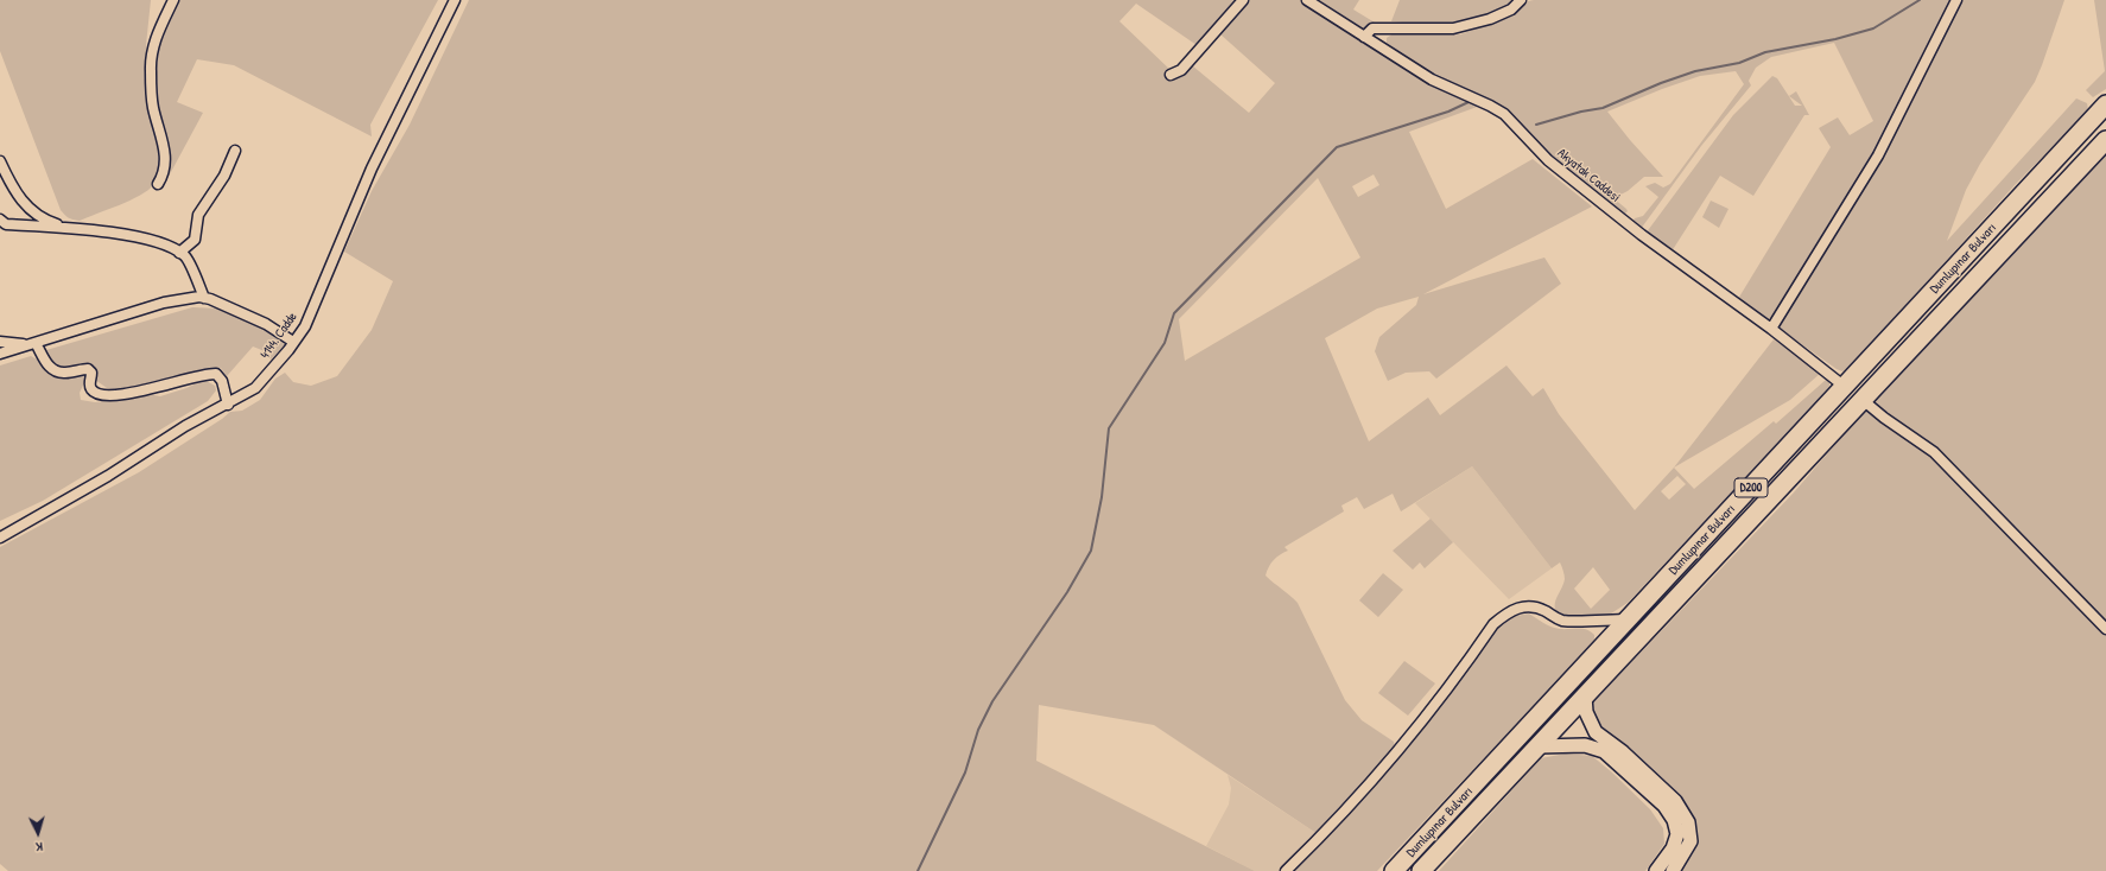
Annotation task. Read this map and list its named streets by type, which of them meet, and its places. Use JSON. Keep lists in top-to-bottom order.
{
  "streets": {
    "highway": ["Dumlupınar Bulvarı", "D200"],
    "street": ["Akyatak Caddesi", "4144. Cadde"]
  },
  "crossings": [
    ["Akyatak Caddesi", "Dumlupınar Bulvarı"]
  ],
  "north": "bottom"
}
